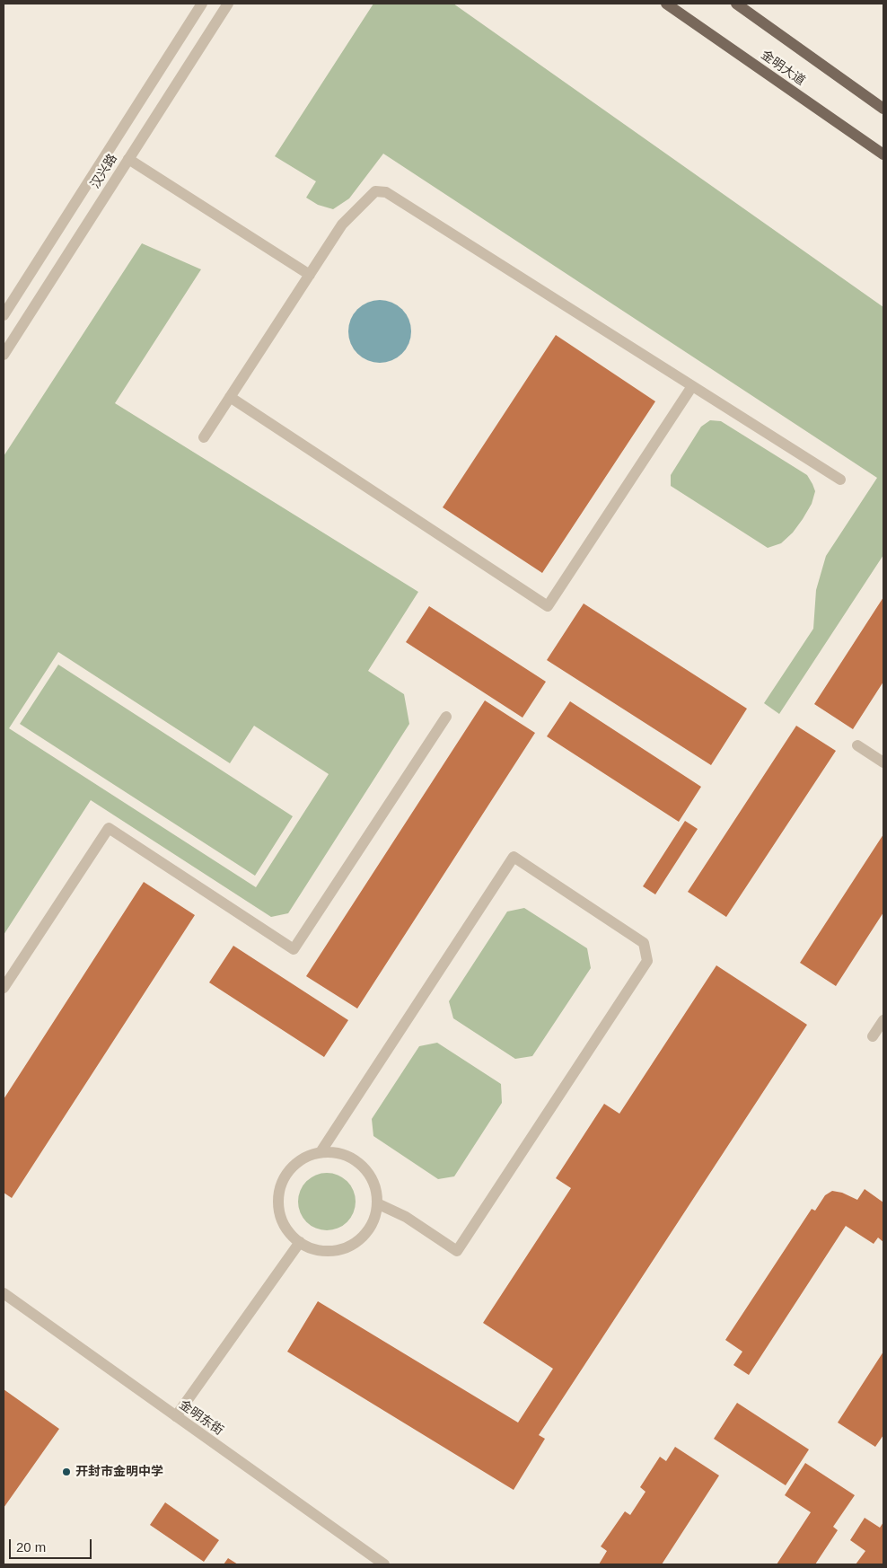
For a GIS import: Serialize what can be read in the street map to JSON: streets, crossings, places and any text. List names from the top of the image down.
{
  "streets": {
    "main road": ["金明大道"],
    "street": ["汉兴路", "金明东街"]
  },
  "places": ["开封市金明中学"],
  "scale_bar": "20 m"
}
